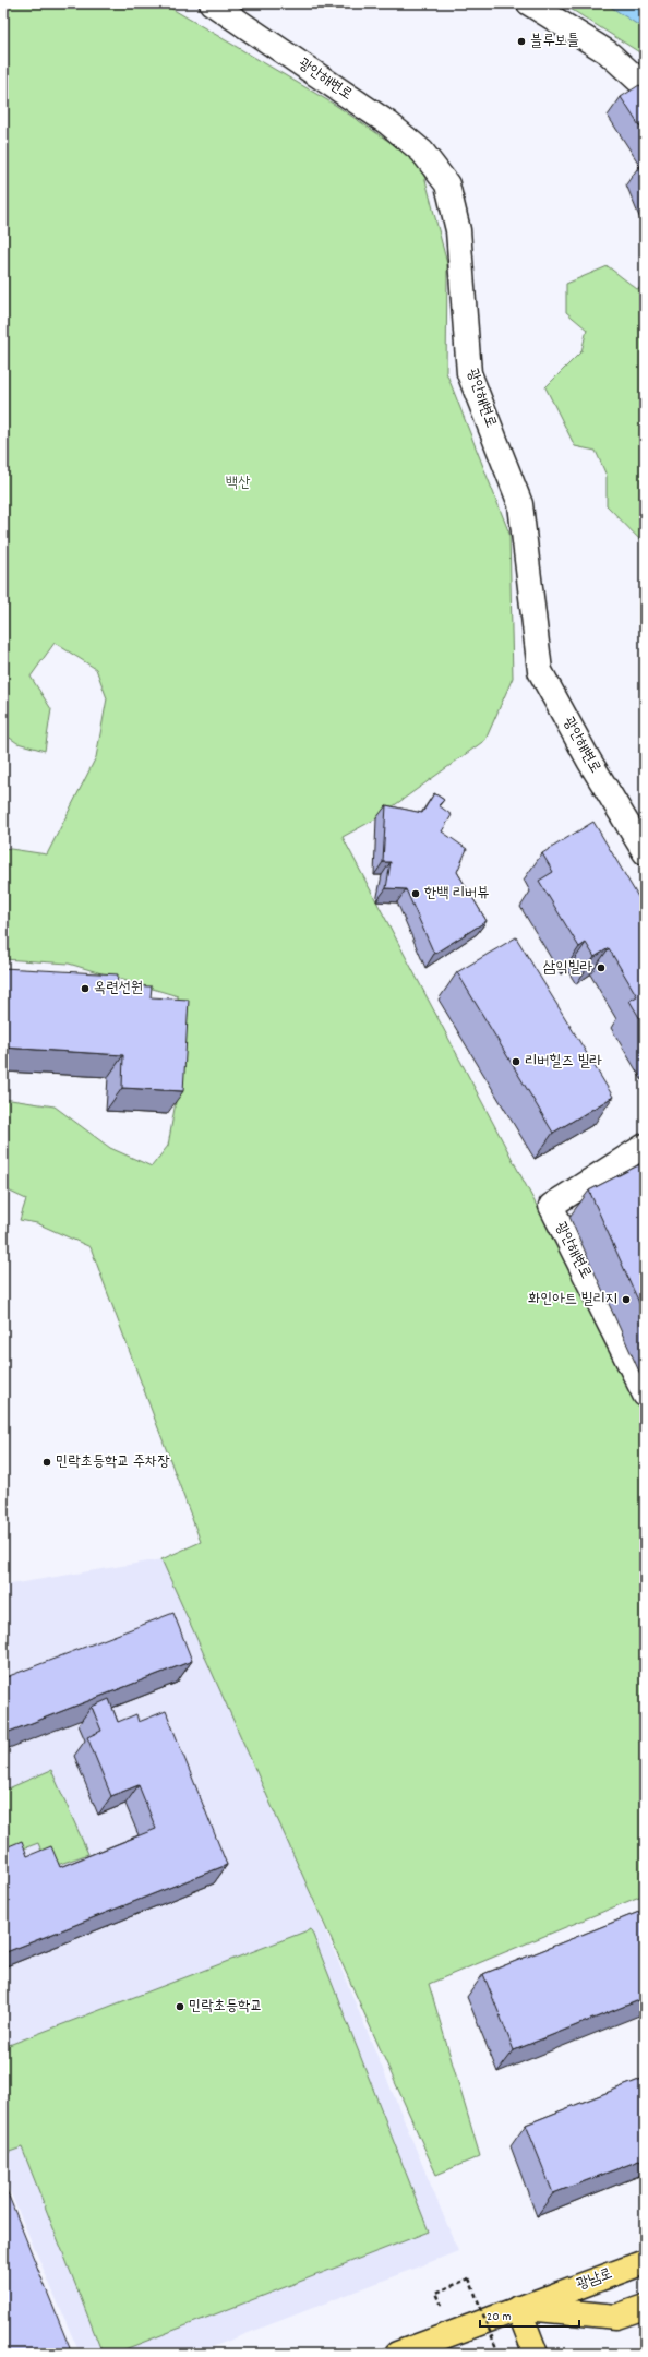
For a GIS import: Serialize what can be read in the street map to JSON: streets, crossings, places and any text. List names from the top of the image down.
{
  "streets": {
    "main road": ["광남로"],
    "street": ["광안해변로"]
  },
  "parks": ["백산"],
  "places": [
    "블루보틀",
    "한백 리버뷰",
    "삼익빌라",
    "옥련선원",
    "리버힐즈 빌라",
    "화인아트 빌리지",
    "민락초등학교 주차장",
    "민락초등학교"
  ],
  "scale_bar": "20 m"
}
